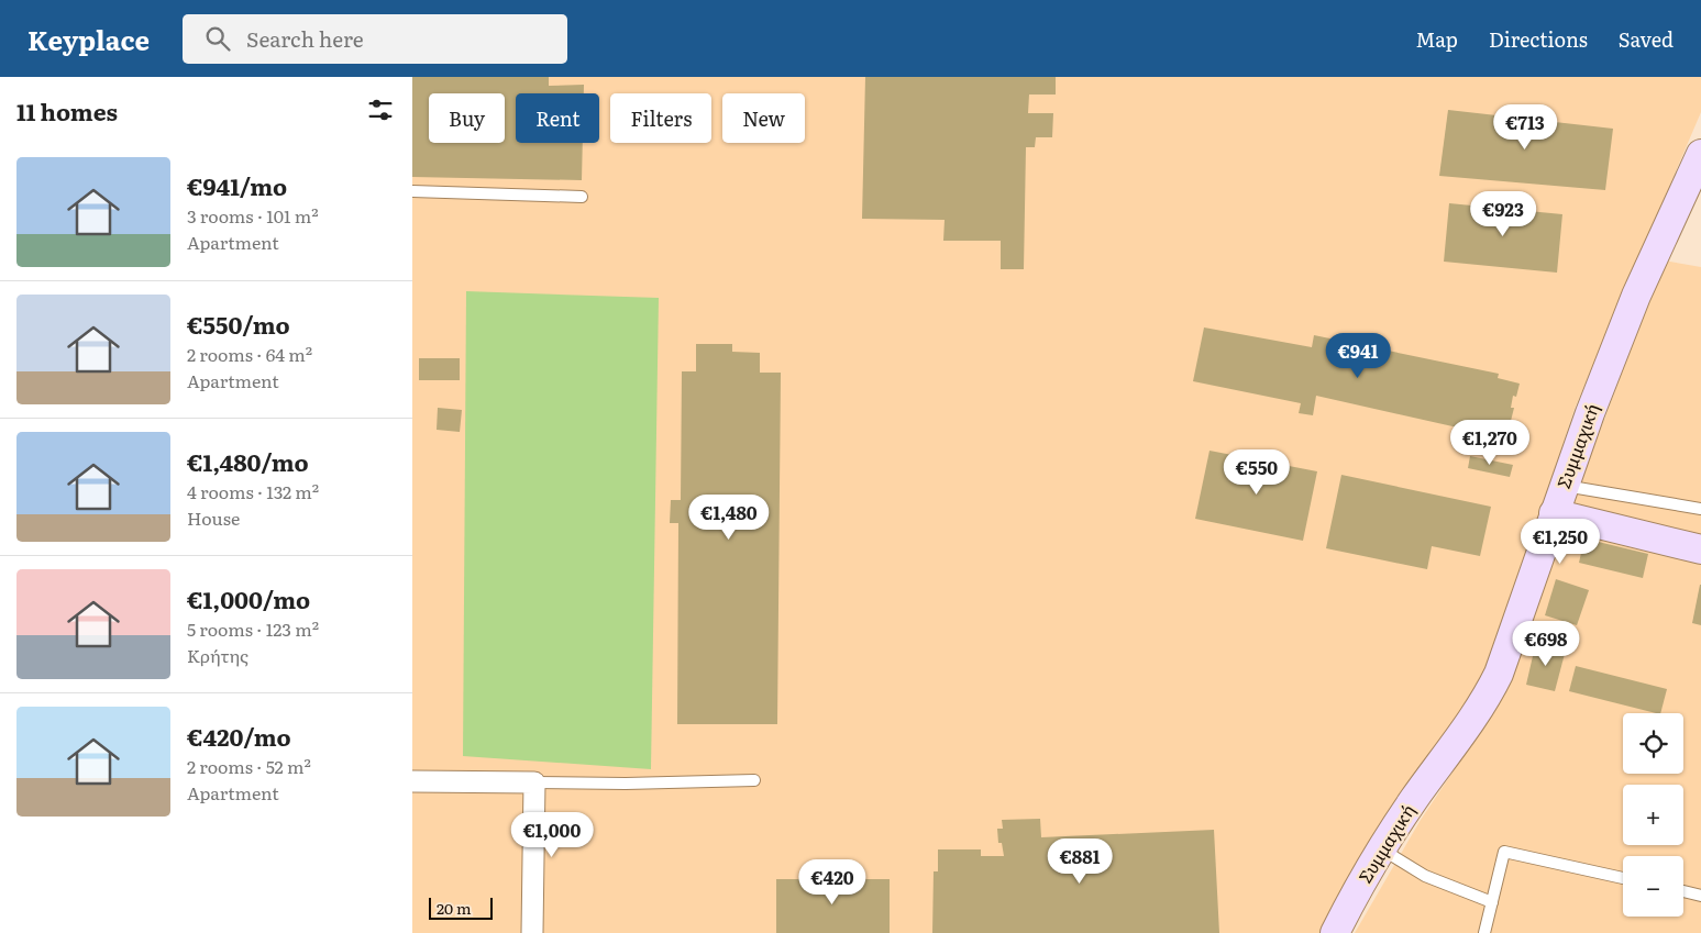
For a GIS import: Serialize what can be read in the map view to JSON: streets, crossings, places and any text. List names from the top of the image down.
{
  "streets": {
    "street": ["Συμμαχική"]
  },
  "scale_bar": "20 m",
  "page": {
    "header": "Keyplace",
    "search": "Search here",
    "nav": ["Map", "Directions", "Saved"],
    "heading": "11 homes",
    "chip": [
      "Buy",
      "Rent",
      "Filters",
      "New"
    ],
    "price": [
      "€713",
      "€923",
      "€941",
      "€1,270",
      "€550",
      "€1,480",
      "€1,250",
      "€698",
      "€1,000",
      "€881",
      "€420"
    ],
    "list": [
      {
        "name": "€941/mo",
        "note": "3 rooms · 101 m² · Apartment"
      },
      {
        "name": "€550/mo",
        "note": "2 rooms · 64 m² · Apartment"
      },
      {
        "name": "€1,480/mo",
        "note": "4 rooms · 132 m² · House"
      },
      {
        "name": "€1,000/mo",
        "note": "5 rooms · 123 m² · Κρήτης"
      },
      {
        "name": "€420/mo",
        "note": "2 rooms · 52 m² · Apartment"
      }
    ],
    "map_buttons": ["+", "−"],
    "scale": "20 m"
  }
}
